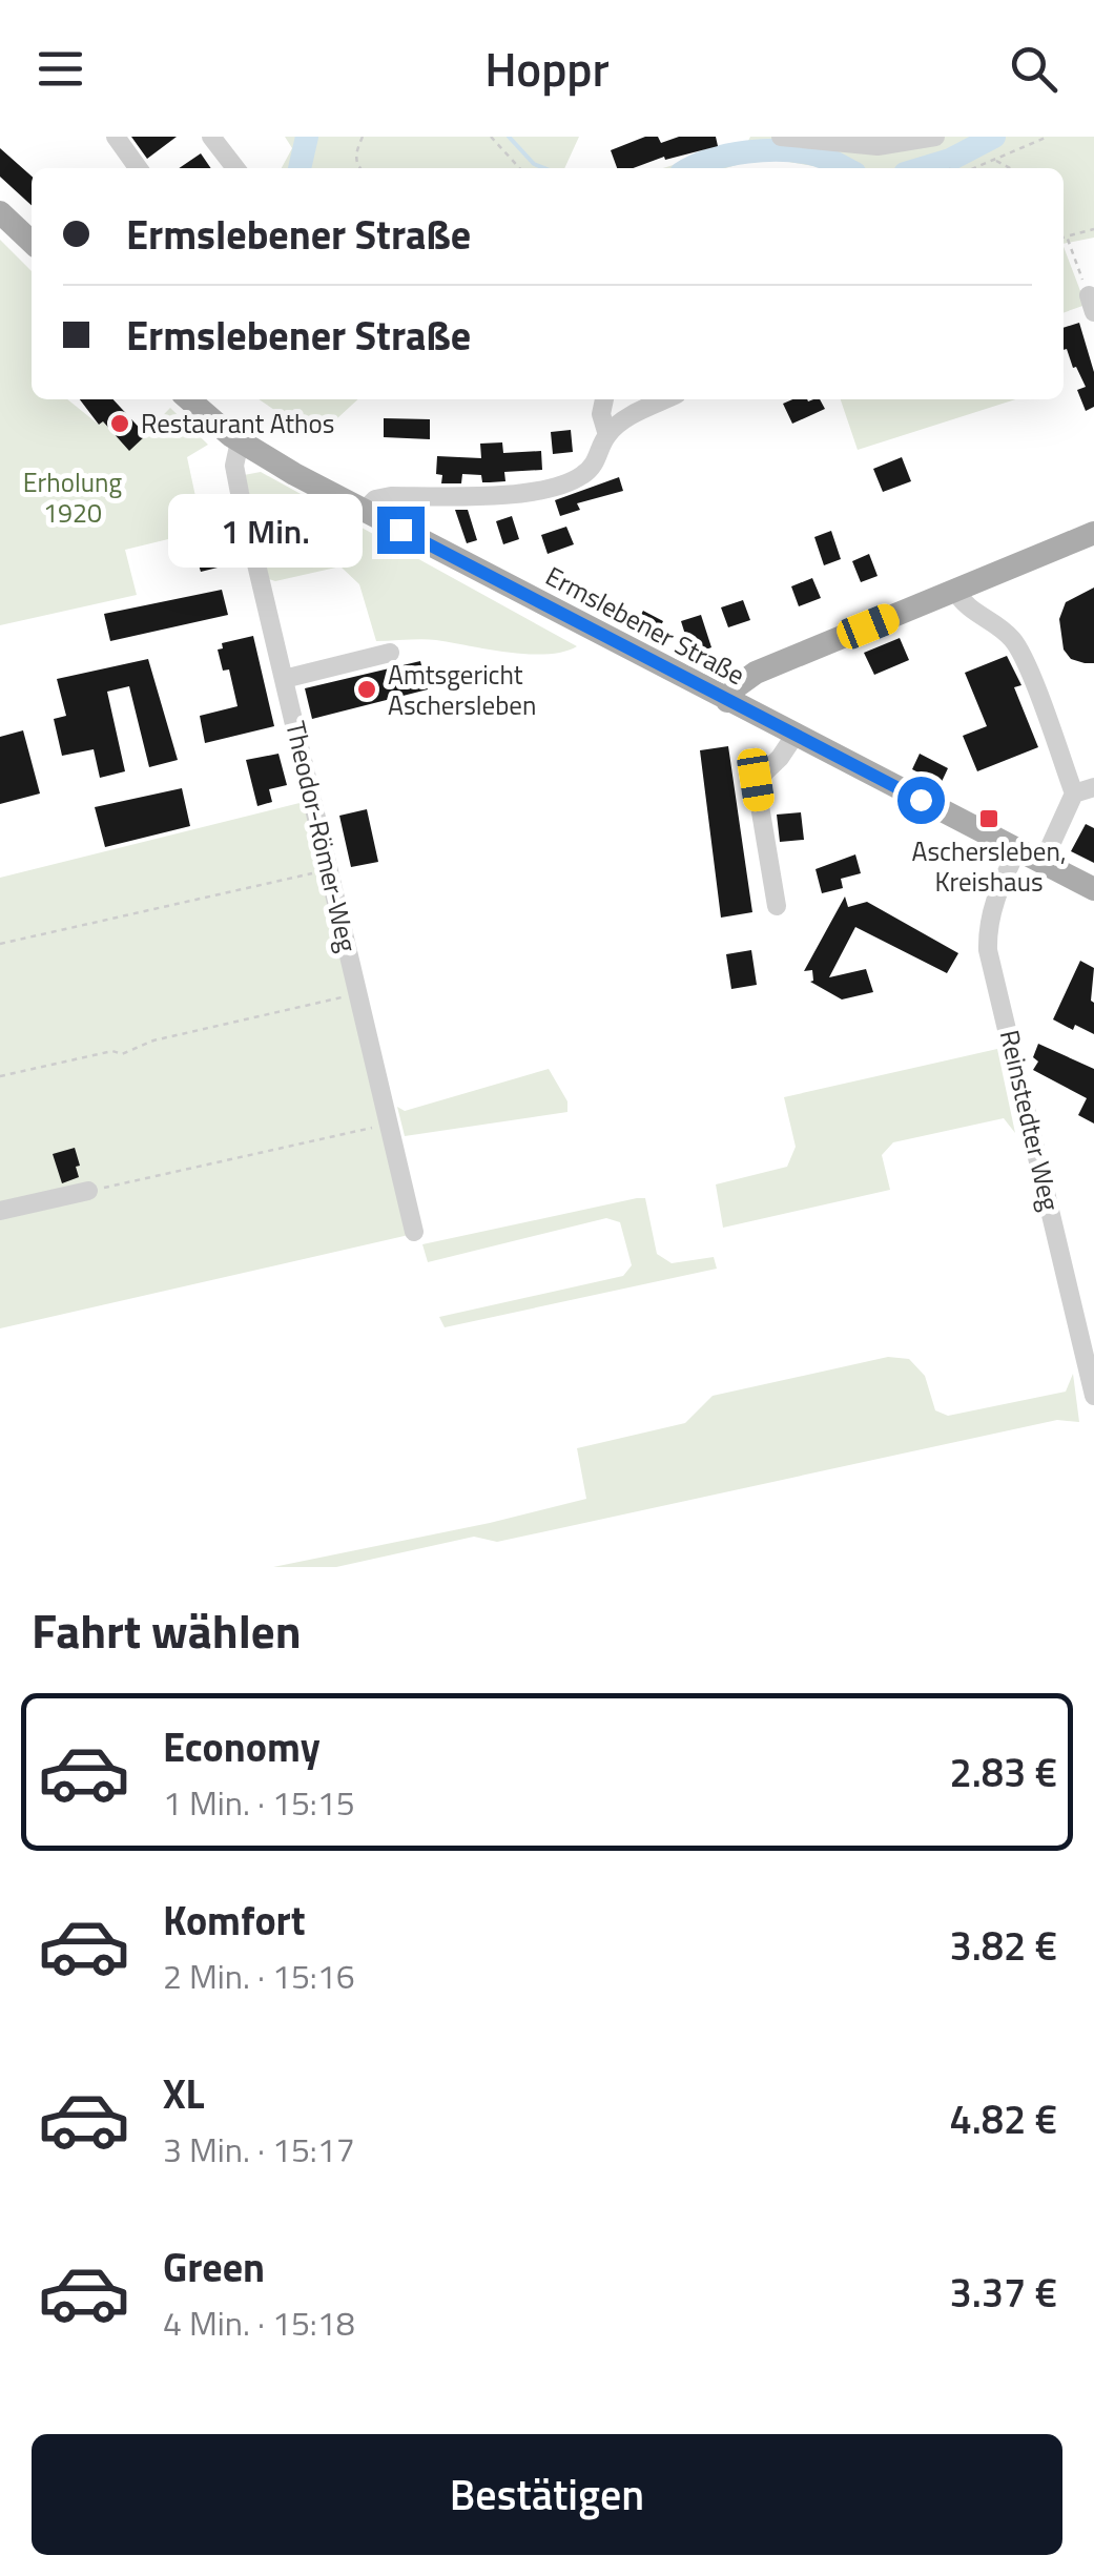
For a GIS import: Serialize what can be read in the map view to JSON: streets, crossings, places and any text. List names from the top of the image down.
{
  "streets": {
    "main road": ["Ermslebener Straße"],
    "street": ["Theodor-Römer-Weg", "Reinstedter Weg"]
  },
  "crossings": [
    ["Ermslebener Straße", "Theodor-Römer-Weg"],
    ["Ermslebener Straße", "Reinstedter Weg"]
  ],
  "parks": ["Erholung 1920"],
  "places": {
    "other": ["Restaurant Athos", "Amtsgericht Aschersleben"],
    "transit": ["Aschersleben, Kreishaus"]
  },
  "page": {
    "header": "Hoppr",
    "banner": ["Ermslebener Straße", "Ermslebener Straße"],
    "bubble": "1 Min.",
    "heading": "Fahrt wählen",
    "list": [
      {
        "name": "Economy",
        "note": "1 Min. · 15:15",
        "value": "2.83 €"
      },
      {
        "name": "Komfort",
        "note": "2 Min. · 15:16",
        "value": "3.82 €"
      },
      {
        "name": "XL",
        "note": "3 Min. · 15:17",
        "value": "4.82 €"
      },
      {
        "name": "Green",
        "note": "4 Min. · 15:18",
        "value": "3.37 €"
      }
    ],
    "buttons": "Bestätigen"
  }
}
